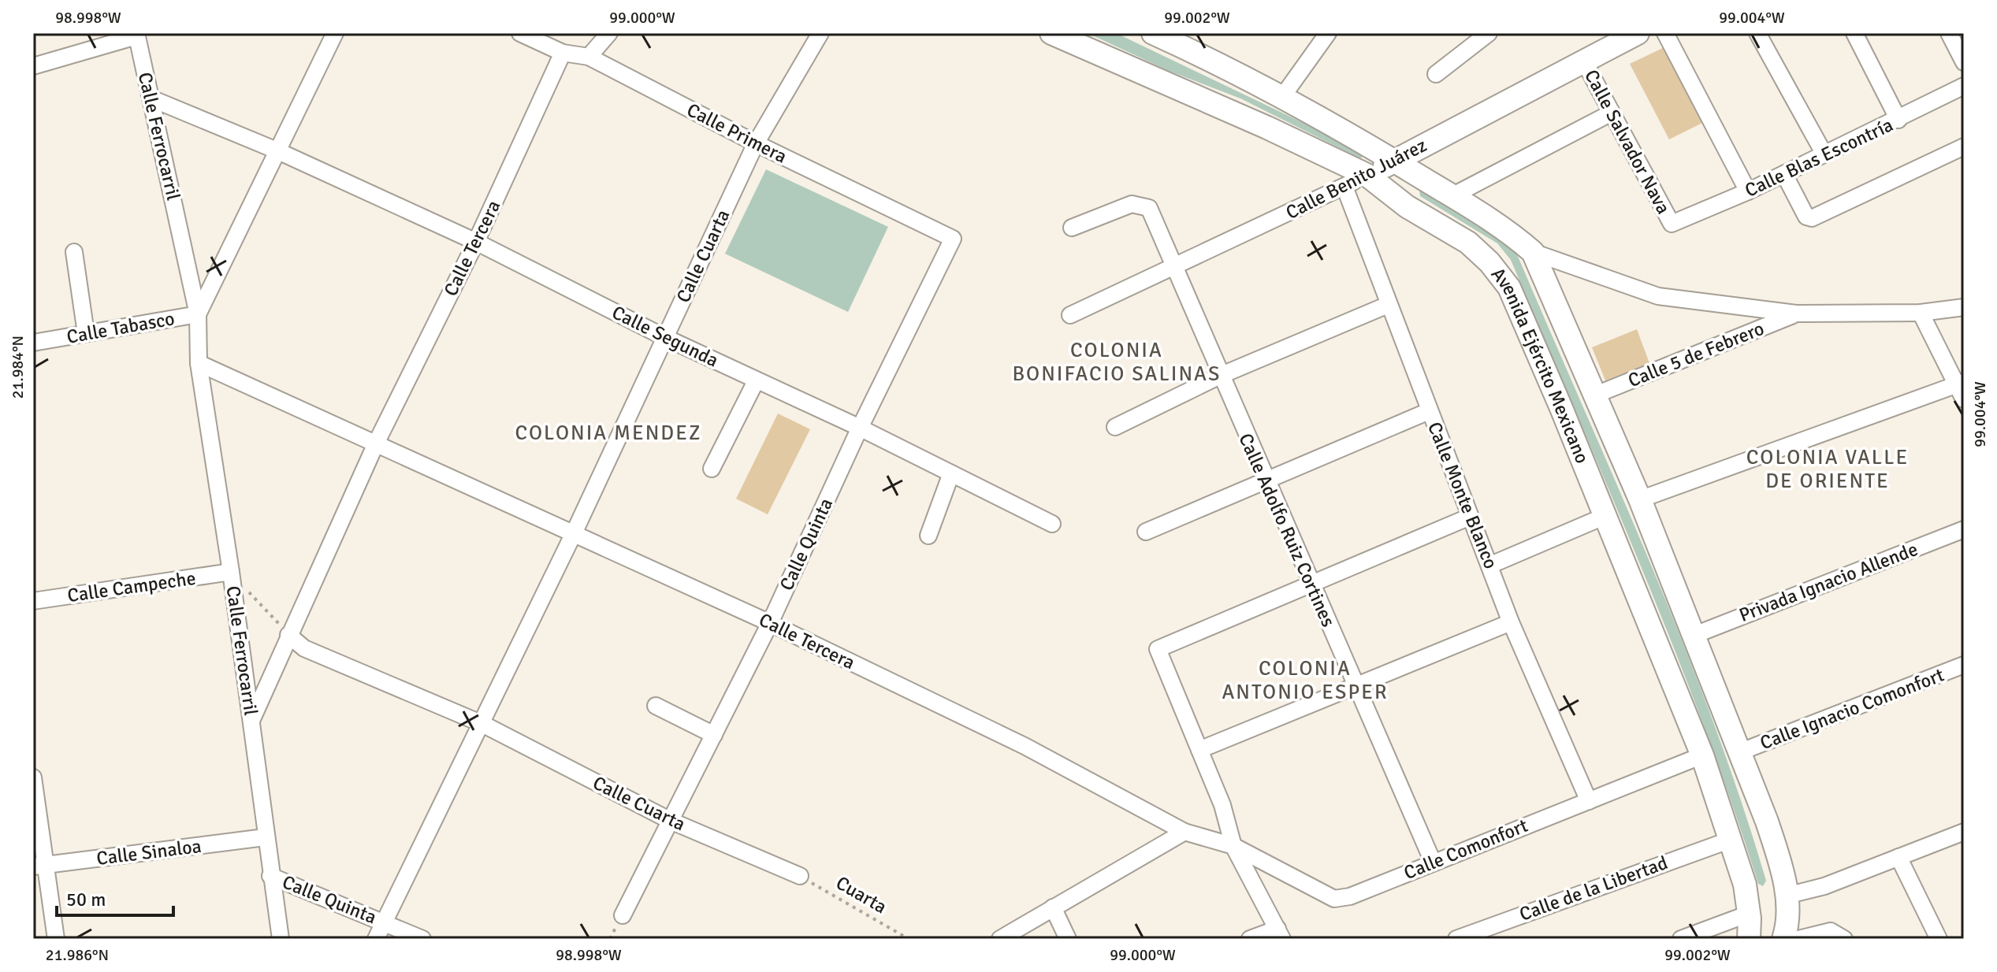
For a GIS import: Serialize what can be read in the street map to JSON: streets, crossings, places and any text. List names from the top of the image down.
{
  "streets": {
    "main road": ["Calle Benito Juárez", "Avenida Ejército Mexicano"],
    "street": [
      "Calle Primera",
      "Calle Ferrocarril",
      "Calle Salvador Nava",
      "Calle Blas Escontría",
      "Calle Tercera",
      "Calle Cuarta",
      "Calle Tabasco",
      "Calle Segunda",
      "Calle 5 de Febrero",
      "Calle Monte Blanco",
      "Calle Adolfo Ruiz Cortines",
      "Calle Quinta",
      "Privada Ignacio Allende",
      "Calle Campeche",
      "Calle Ignacio Comonfort",
      "Calle Comonfort",
      "Calle Sinaloa",
      "Calle de la Libertad"
    ],
    "path": ["Cuarta"]
  },
  "crossings": [
    ["Calle Primera", "Calle Tercera"],
    ["Calle Primera", "Calle Cuarta"],
    ["Calle Primera", "Calle Quinta"],
    ["Calle Ferrocarril", "Calle Tercera"],
    ["Calle Ferrocarril", "Calle Tabasco"],
    ["Calle Ferrocarril", "Calle Segunda"],
    ["Calle Ferrocarril", "Calle Quinta"],
    ["Calle Ferrocarril", "Calle Campeche"],
    ["Calle Ferrocarril", "Calle Sinaloa"],
    ["Calle Salvador Nava", "Calle Blas Escontría"],
    ["Calle Salvador Nava", "Calle Benito Juárez"],
    ["Calle Benito Juárez", "Avenida Ejército Mexicano"],
    ["Calle Benito Juárez", "Calle Monte Blanco"],
    ["Calle Benito Juárez", "Calle Adolfo Ruiz Cortines"],
    ["Calle Tercera", "Calle Cuarta"],
    ["Calle Tercera", "Calle Tabasco"],
    ["Calle Tercera", "Calle Segunda"],
    ["Calle Tercera", "Calle Quinta"],
    ["Calle Tercera", "Calle Comonfort"],
    ["Calle Cuarta", "Calle Segunda"],
    ["Calle Cuarta", "Calle Quinta"],
    ["Calle Cuarta", "Cuarta"],
    ["Calle Segunda", "Calle Quinta"],
    ["Calle 5 de Febrero", "Avenida Ejército Mexicano"],
    ["Avenida Ejército Mexicano", "Privada Ignacio Allende"],
    ["Avenida Ejército Mexicano", "Calle Ignacio Comonfort"],
    ["Avenida Ejército Mexicano", "Calle Comonfort"],
    ["Avenida Ejército Mexicano", "Calle de la Libertad"],
    ["Calle Monte Blanco", "Calle Comonfort"],
    ["Calle Adolfo Ruiz Cortines", "Calle Comonfort"]
  ],
  "districts": [
    "COLONIA BONIFACIO SALINAS",
    "COLONIA MENDEZ",
    "COLONIA VALLE DE ORIENTE",
    "COLONIA ANTONIO ESPER"
  ],
  "scale_bar": "50 m",
  "coordinates": [
    "98.998°W",
    "99.000°W",
    "99.002°W",
    "99.004°W",
    "21.984°N",
    "21.986°N"
  ]
}
